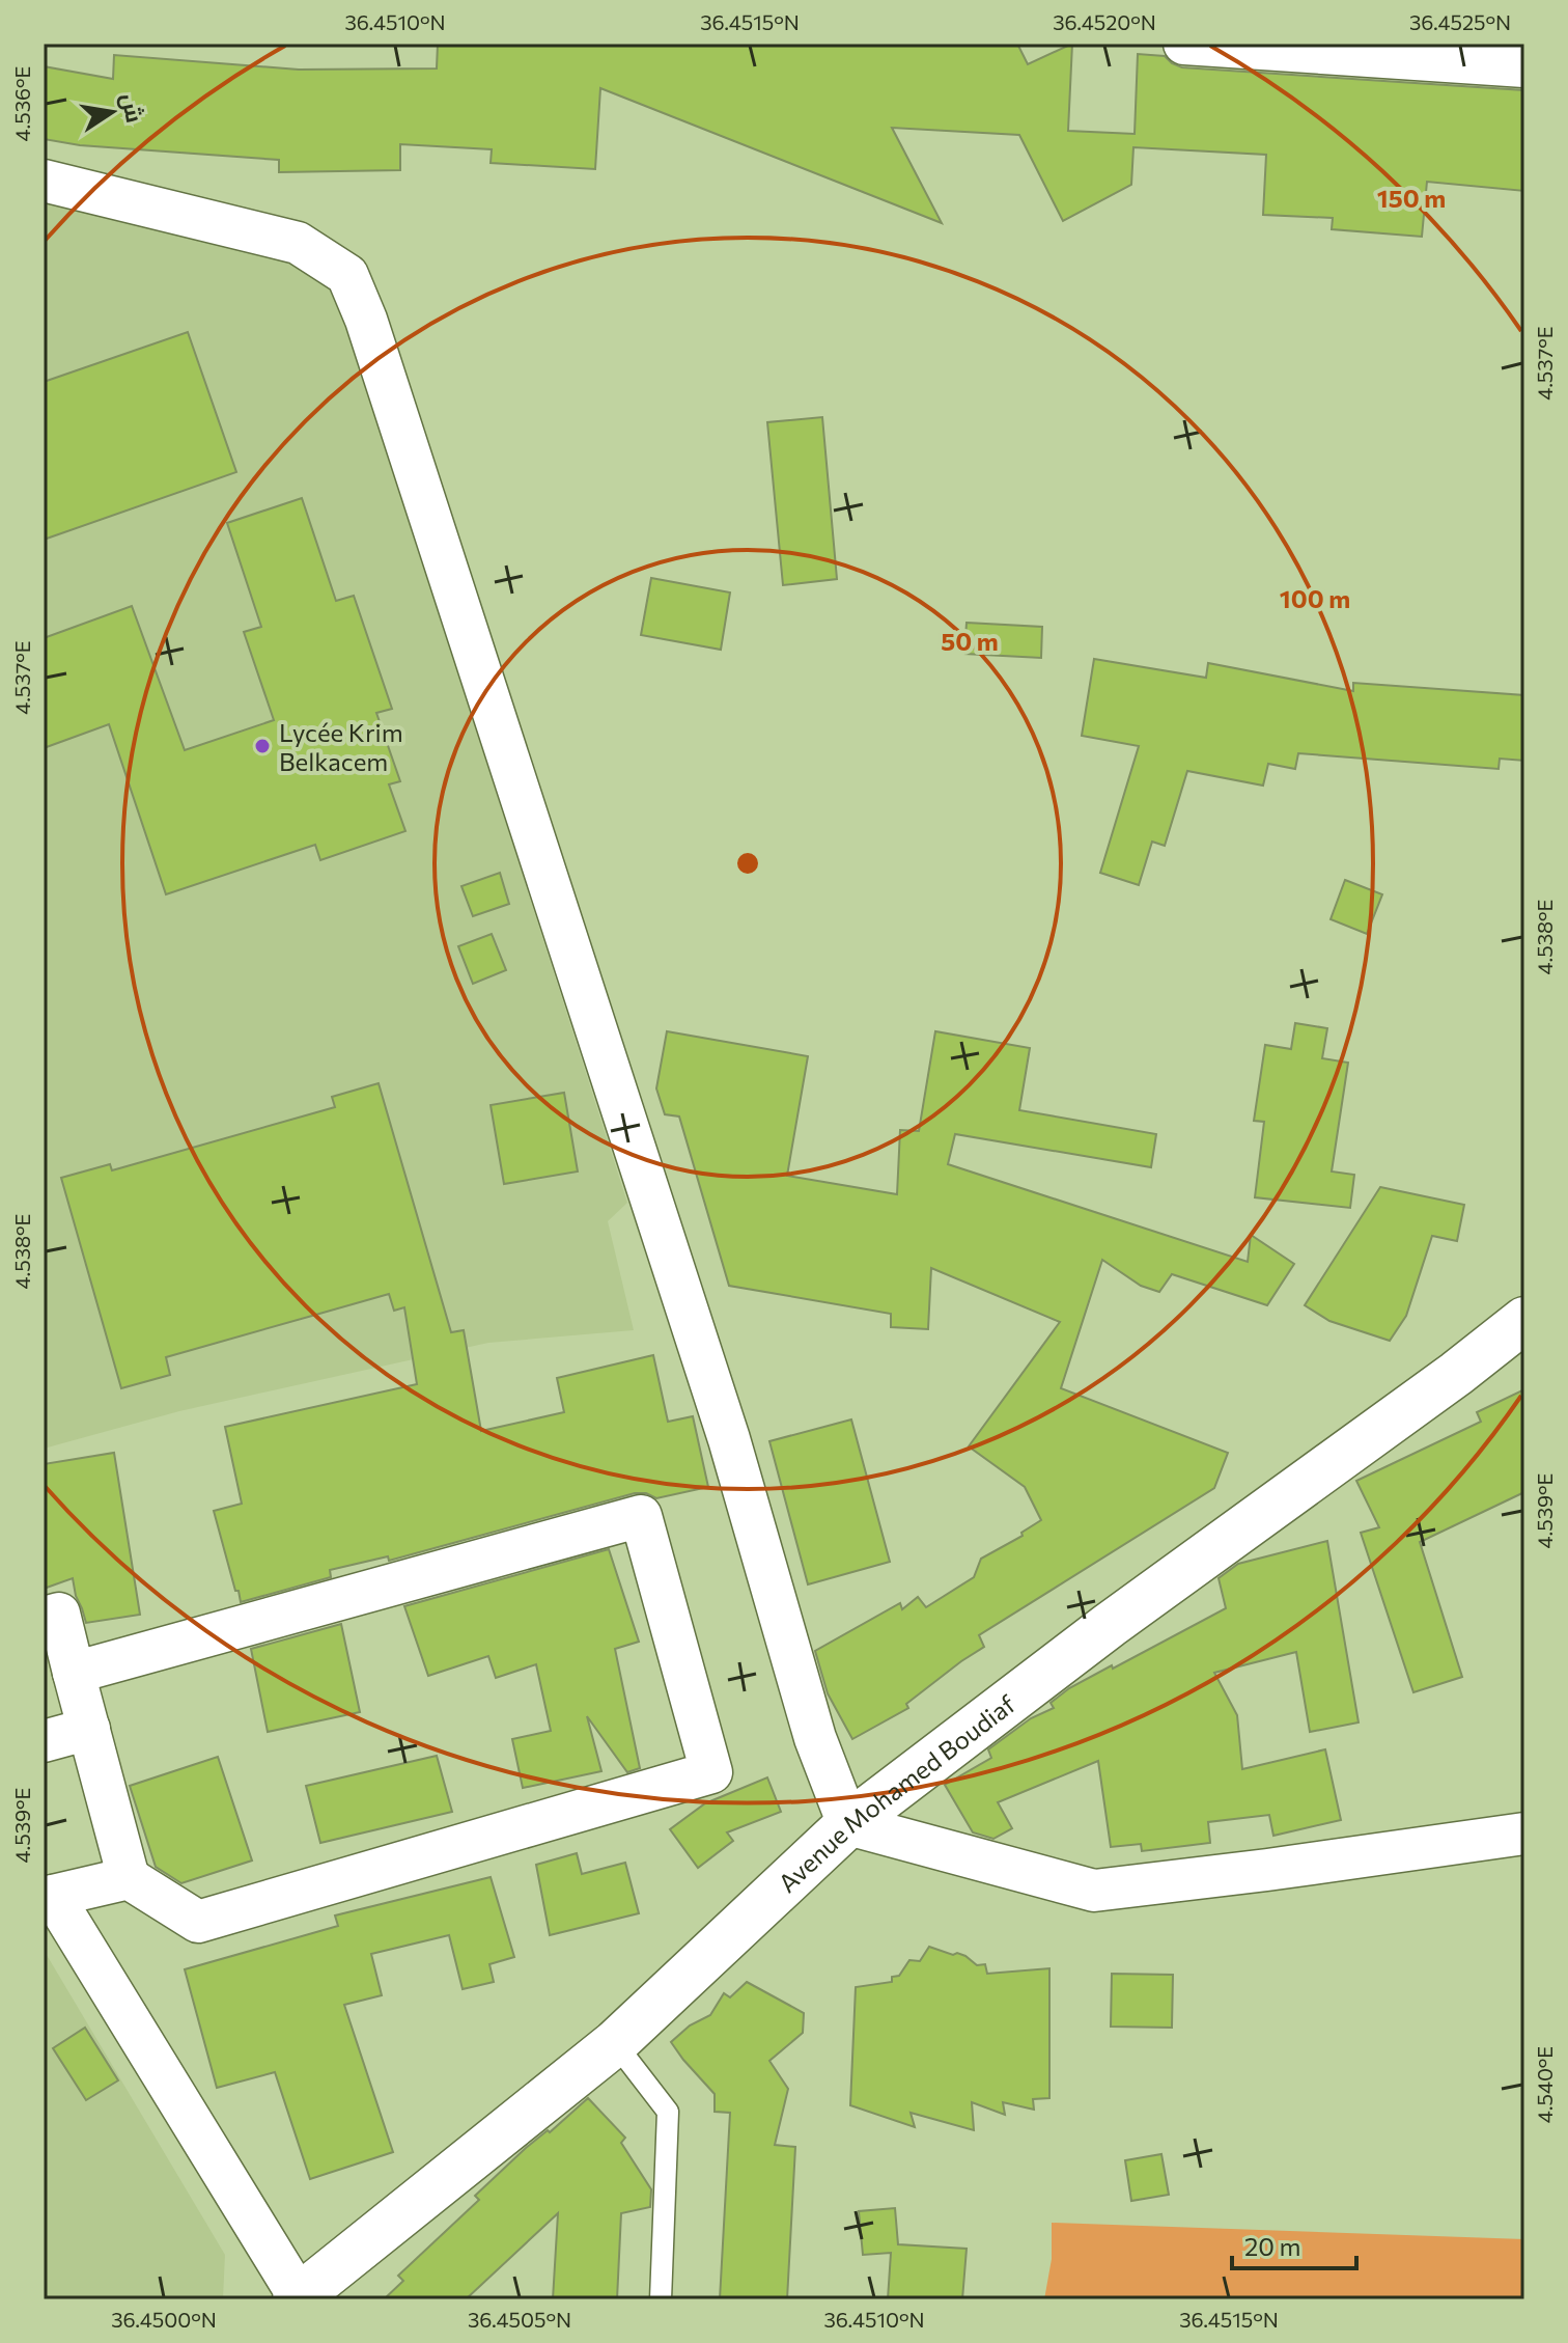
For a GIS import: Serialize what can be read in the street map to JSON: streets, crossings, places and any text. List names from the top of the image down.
{
  "streets": {
    "street": ["Avenue Mohamed Boudiaf"]
  },
  "places": ["Lycée Krim Belkacem"],
  "scale_bar": "20 m",
  "north": "right",
  "coordinates": [
    "36.4510°N",
    "36.4515°N",
    "36.4520°N",
    "36.4525°N",
    "4.536°E",
    "4.537°E",
    "4.538°E",
    "4.539°E",
    "4.540°E",
    "36.4500°N",
    "36.4505°N"
  ],
  "rings": ["150 m", "100 m", "50 m"]
}
